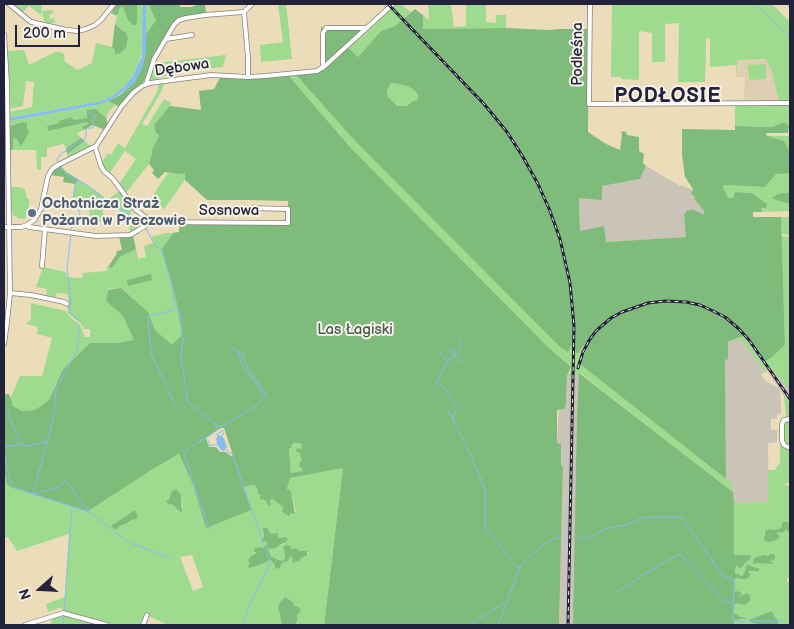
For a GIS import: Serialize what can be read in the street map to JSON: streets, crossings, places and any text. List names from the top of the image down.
{
  "streets": {
    "street": ["Podleśna", "Dębowa", "Sosnowa"]
  },
  "districts": ["PODŁOSIE"],
  "parks": ["Las Łagiski"],
  "places": ["Ochotnicza Straż Pożarna w Preczowie"],
  "scale_bar": "200 m",
  "north": "left"
}
